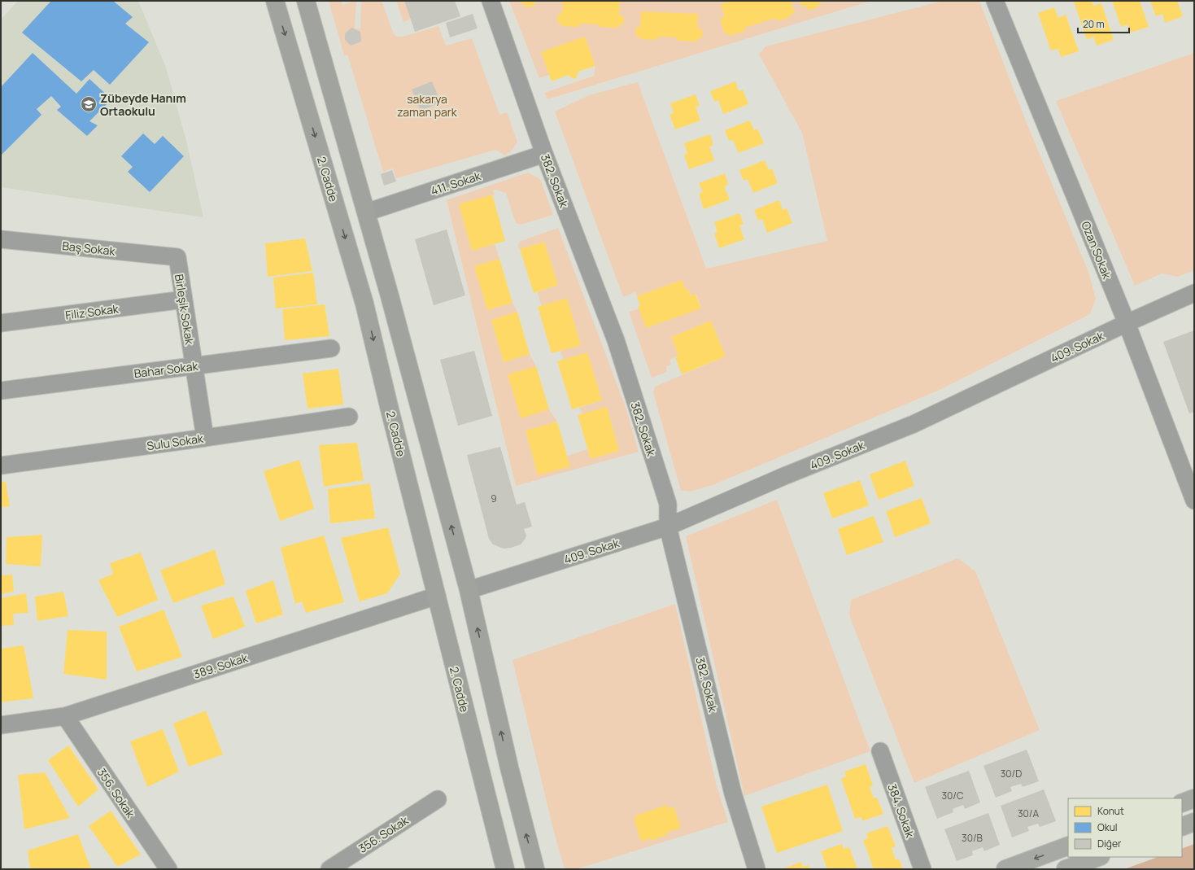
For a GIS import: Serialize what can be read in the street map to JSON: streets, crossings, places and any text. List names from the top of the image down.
{
  "streets": {
    "main road": ["2. Cadde"],
    "street": [
      "382. Sokak",
      "411. Sokak",
      "Baş Sokak",
      "Ozan Sokak",
      "Birleşik Sokak",
      "Filiz Sokak",
      "409. Sokak",
      "Bahar Sokak",
      "Sulu Sokak",
      "389. Sokak",
      "356. Sokak",
      "384. Sokak"
    ]
  },
  "crossings": [
    ["2. Cadde", "389. Sokak"],
    ["382. Sokak", "411. Sokak"],
    ["382. Sokak", "409. Sokak"],
    ["Baş Sokak", "Birleşik Sokak"],
    ["Ozan Sokak", "409. Sokak"],
    ["Birleşik Sokak", "Filiz Sokak"],
    ["Birleşik Sokak", "Bahar Sokak"],
    ["Birleşik Sokak", "Sulu Sokak"],
    ["389. Sokak", "356. Sokak"]
  ],
  "parks": ["sakarya zaman park"],
  "places": {
    "school or university": ["Zübeyde Hanım Ortaokulu"]
  },
  "house_numbers": [
    "9",
    "30/D",
    "30/C",
    "30/A",
    "30/B"
  ],
  "legend": ["Konut", "Okul", "Diğer"],
  "scale_bar": "20 m"
}
